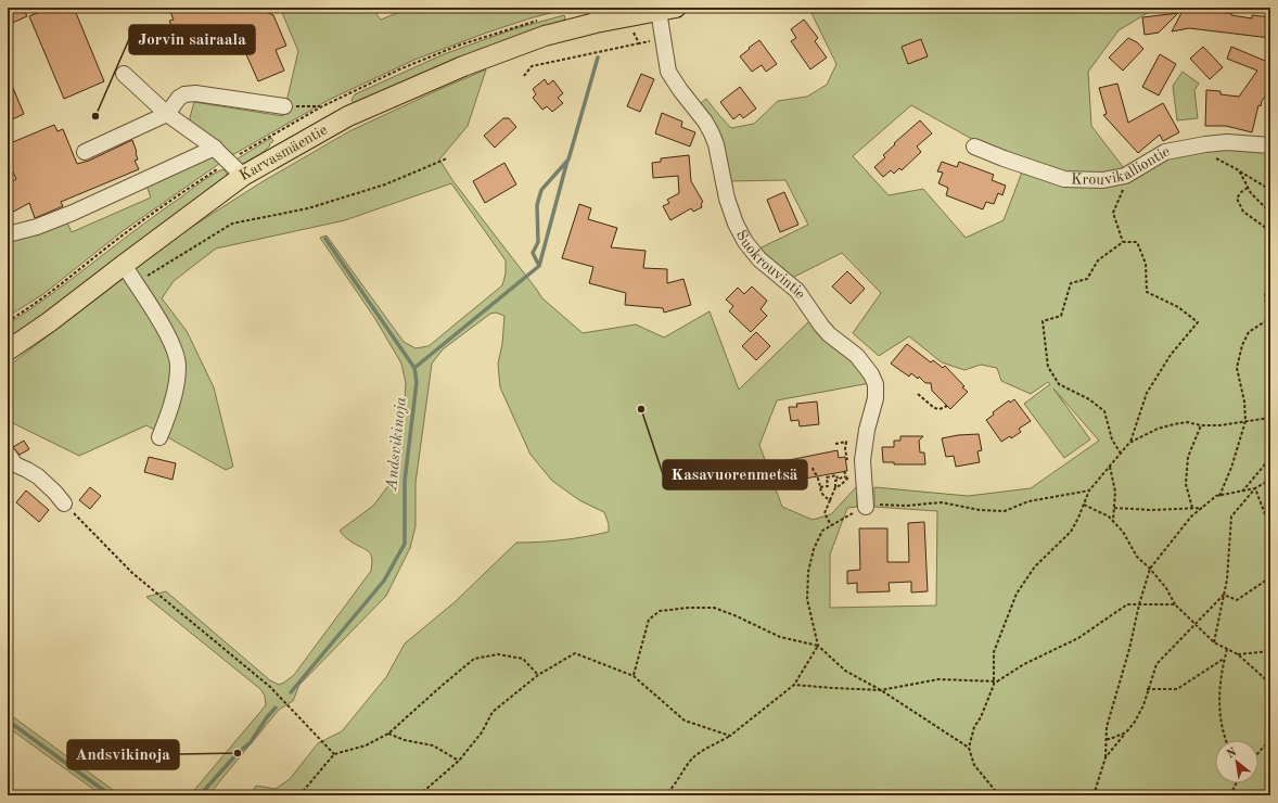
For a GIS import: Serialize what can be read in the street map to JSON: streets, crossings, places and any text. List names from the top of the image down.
{
  "streets": {
    "main road": ["Karvasmäentie"],
    "street": ["Krouvikalliontie", "Suokrouvintie"]
  },
  "crossings": [
    ["Karvasmäentie", "Suokrouvintie"]
  ],
  "water": ["Andsvikinoja"],
  "places": ["Jorvin sairaala", "Kasavuorenmetsä", "Andsvikinoja"],
  "north": "top left"
}
